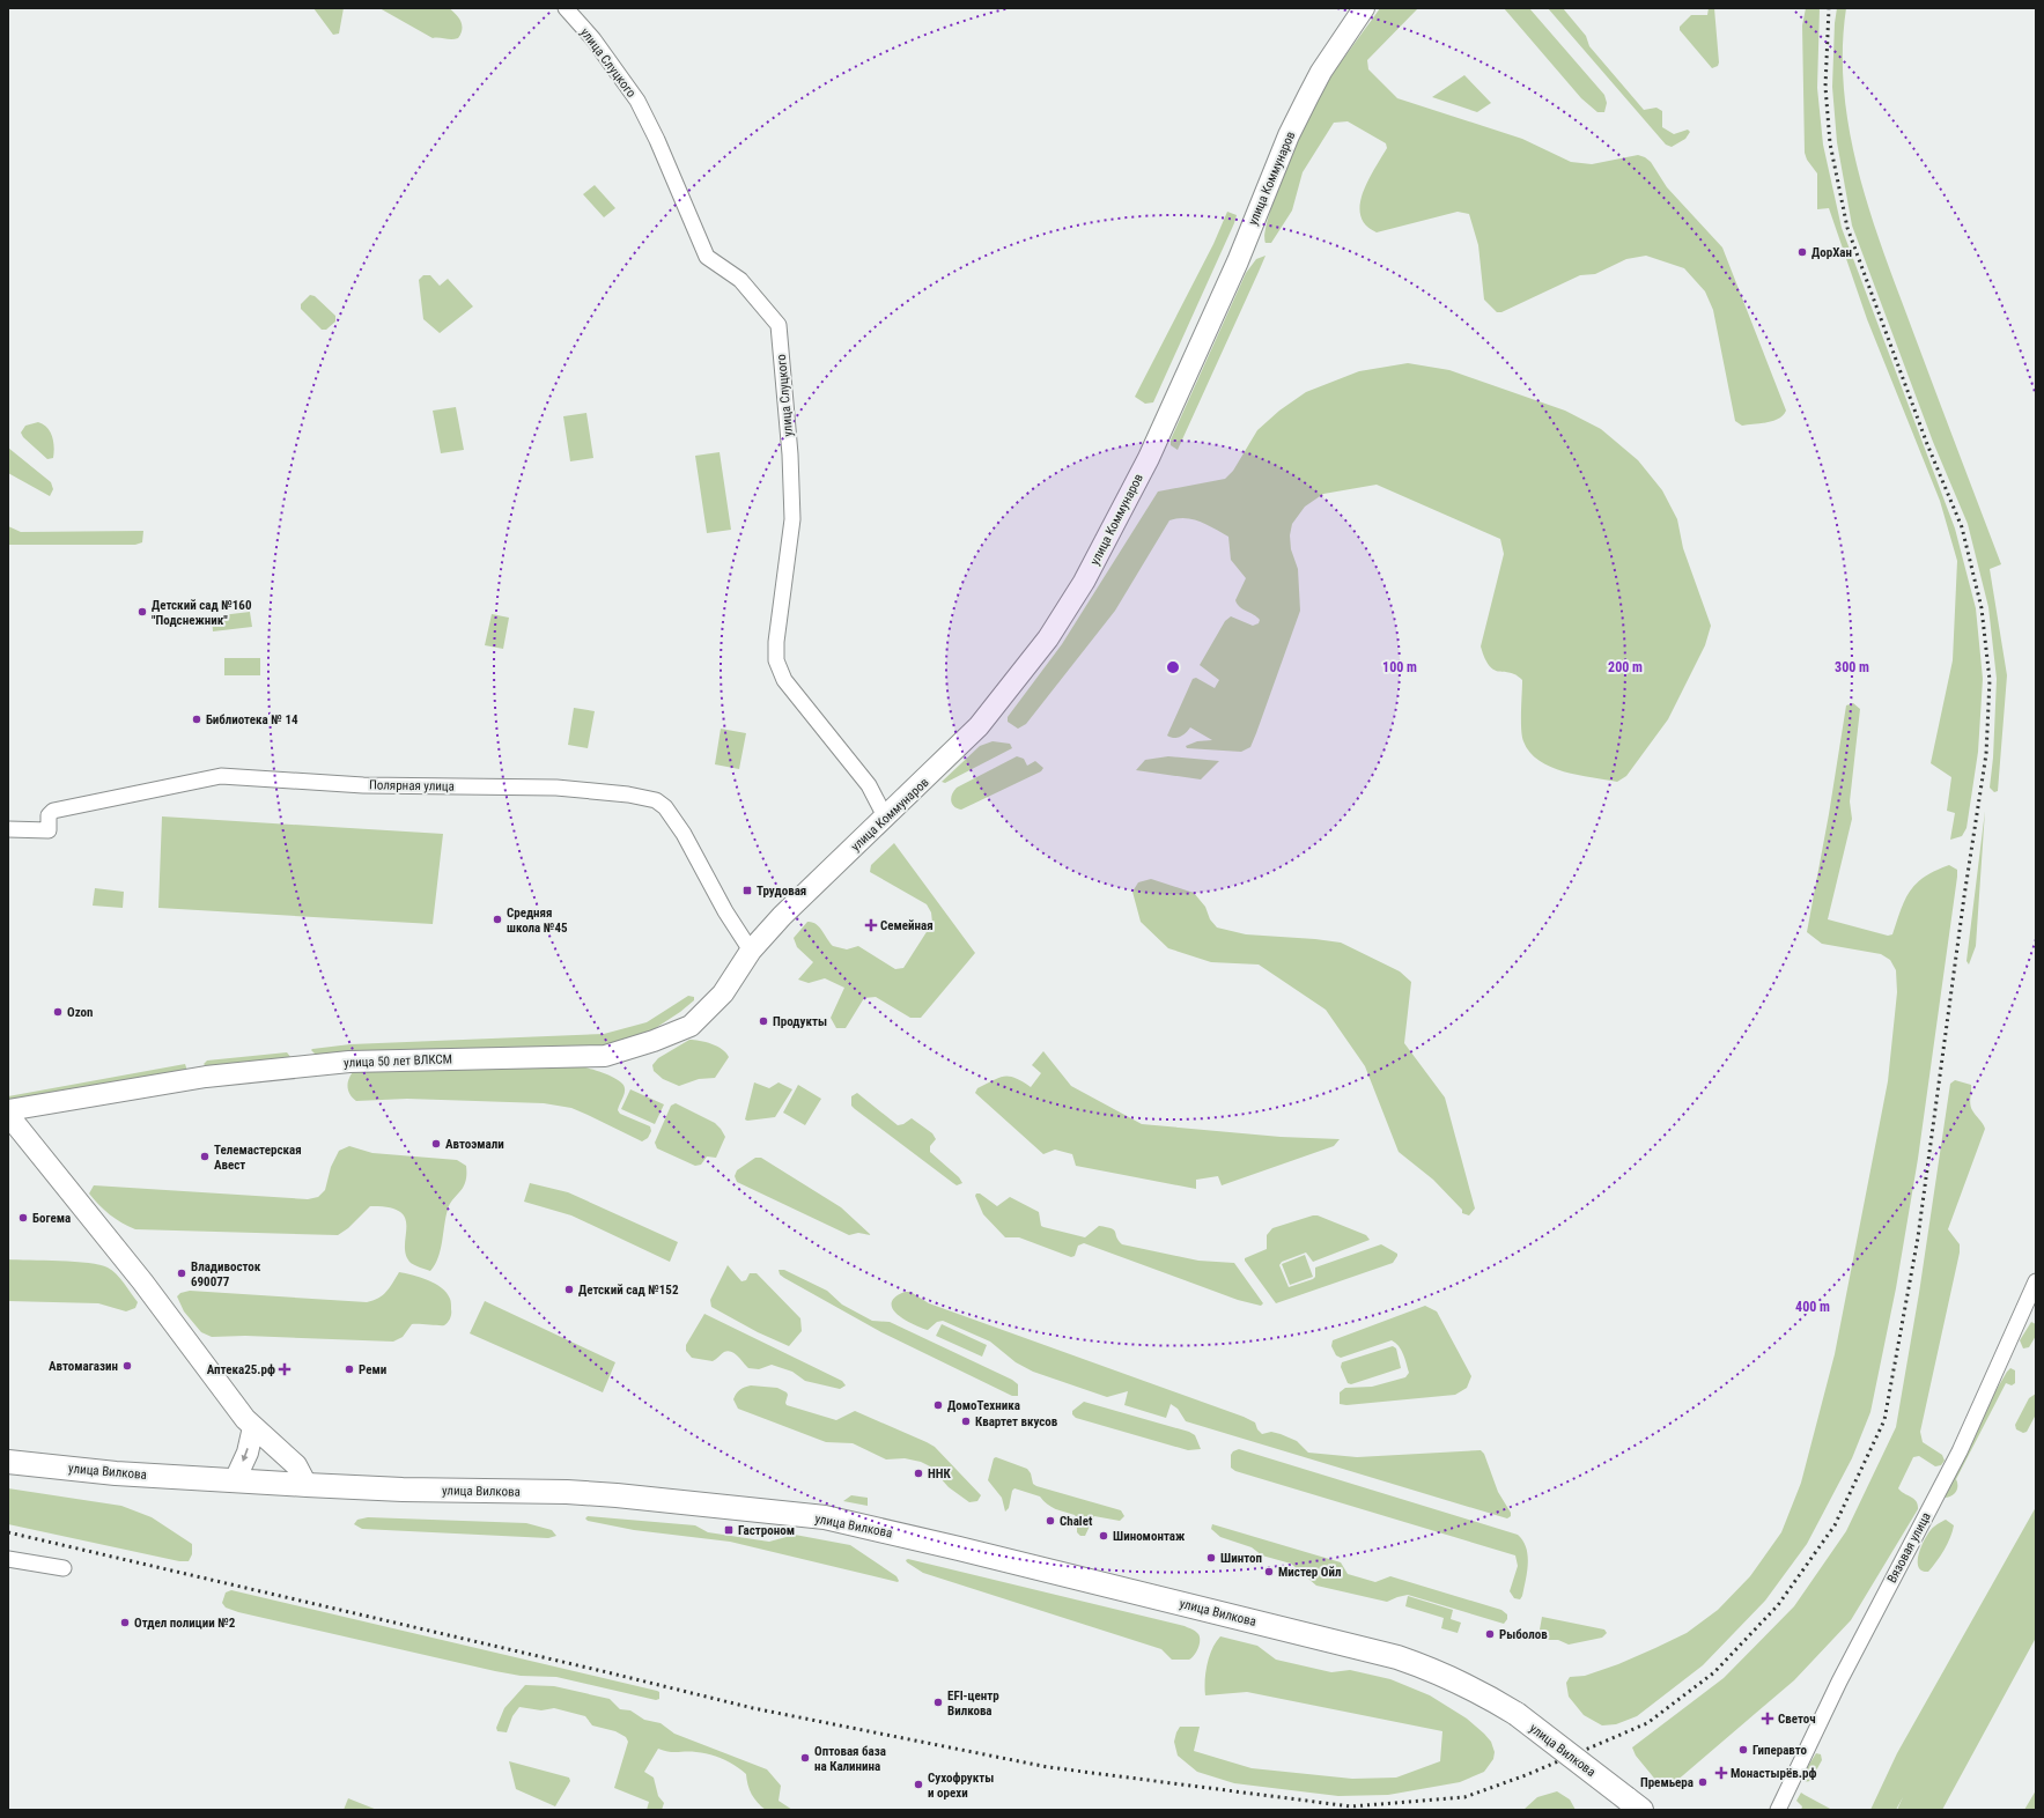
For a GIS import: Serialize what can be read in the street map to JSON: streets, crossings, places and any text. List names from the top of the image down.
{
  "streets": {
    "main road": ["улица Коммунаров", "улица 50 лет ВЛКСМ", "улица Вилкова"],
    "street": ["улица Слуцкого", "Полярная улица", "Вязовая улица"]
  },
  "crossings": [
    ["улица Слуцкого", "улица Коммунаров"],
    ["улица Коммунаров", "Полярная улица"],
    ["улица Коммунаров", "улица 50 лет ВЛКСМ"],
    ["Полярная улица", "улица 50 лет ВЛКСМ"]
  ],
  "places": {
    "other": [
      "ДорХан",
      "Детский сад №160 \"Подснежник\"",
      "Библиотека № 14",
      "Средняя школа №45",
      "Ozon",
      "Продукты",
      "Автоэмали",
      "Телемастерская Авест",
      "Богема",
      "Владивосток 690077",
      "Детский сад №152",
      "Автомагазин",
      "Реми",
      "ДомоТехника",
      "Квартет вкусов",
      "ННК",
      "Chalet",
      "Шиномонтаж",
      "Шинтоп",
      "Мистер Ойл",
      "Отдел полиции №2",
      "Рыболов",
      "EFI-центр Вилкова",
      "Гиперавто",
      "Оптовая база на Калинина",
      "Премьера",
      "Сухофрукты и орехи"
    ],
    "transit": ["Трудовая", "Гастроном"],
    "health": [
      "Семейная",
      "Аптека25.рф",
      "Светоч",
      "Монастырёв.рф"
    ]
  },
  "rings": [
    "100 m",
    "200 m",
    "300 m",
    "400 m"
  ]
}
